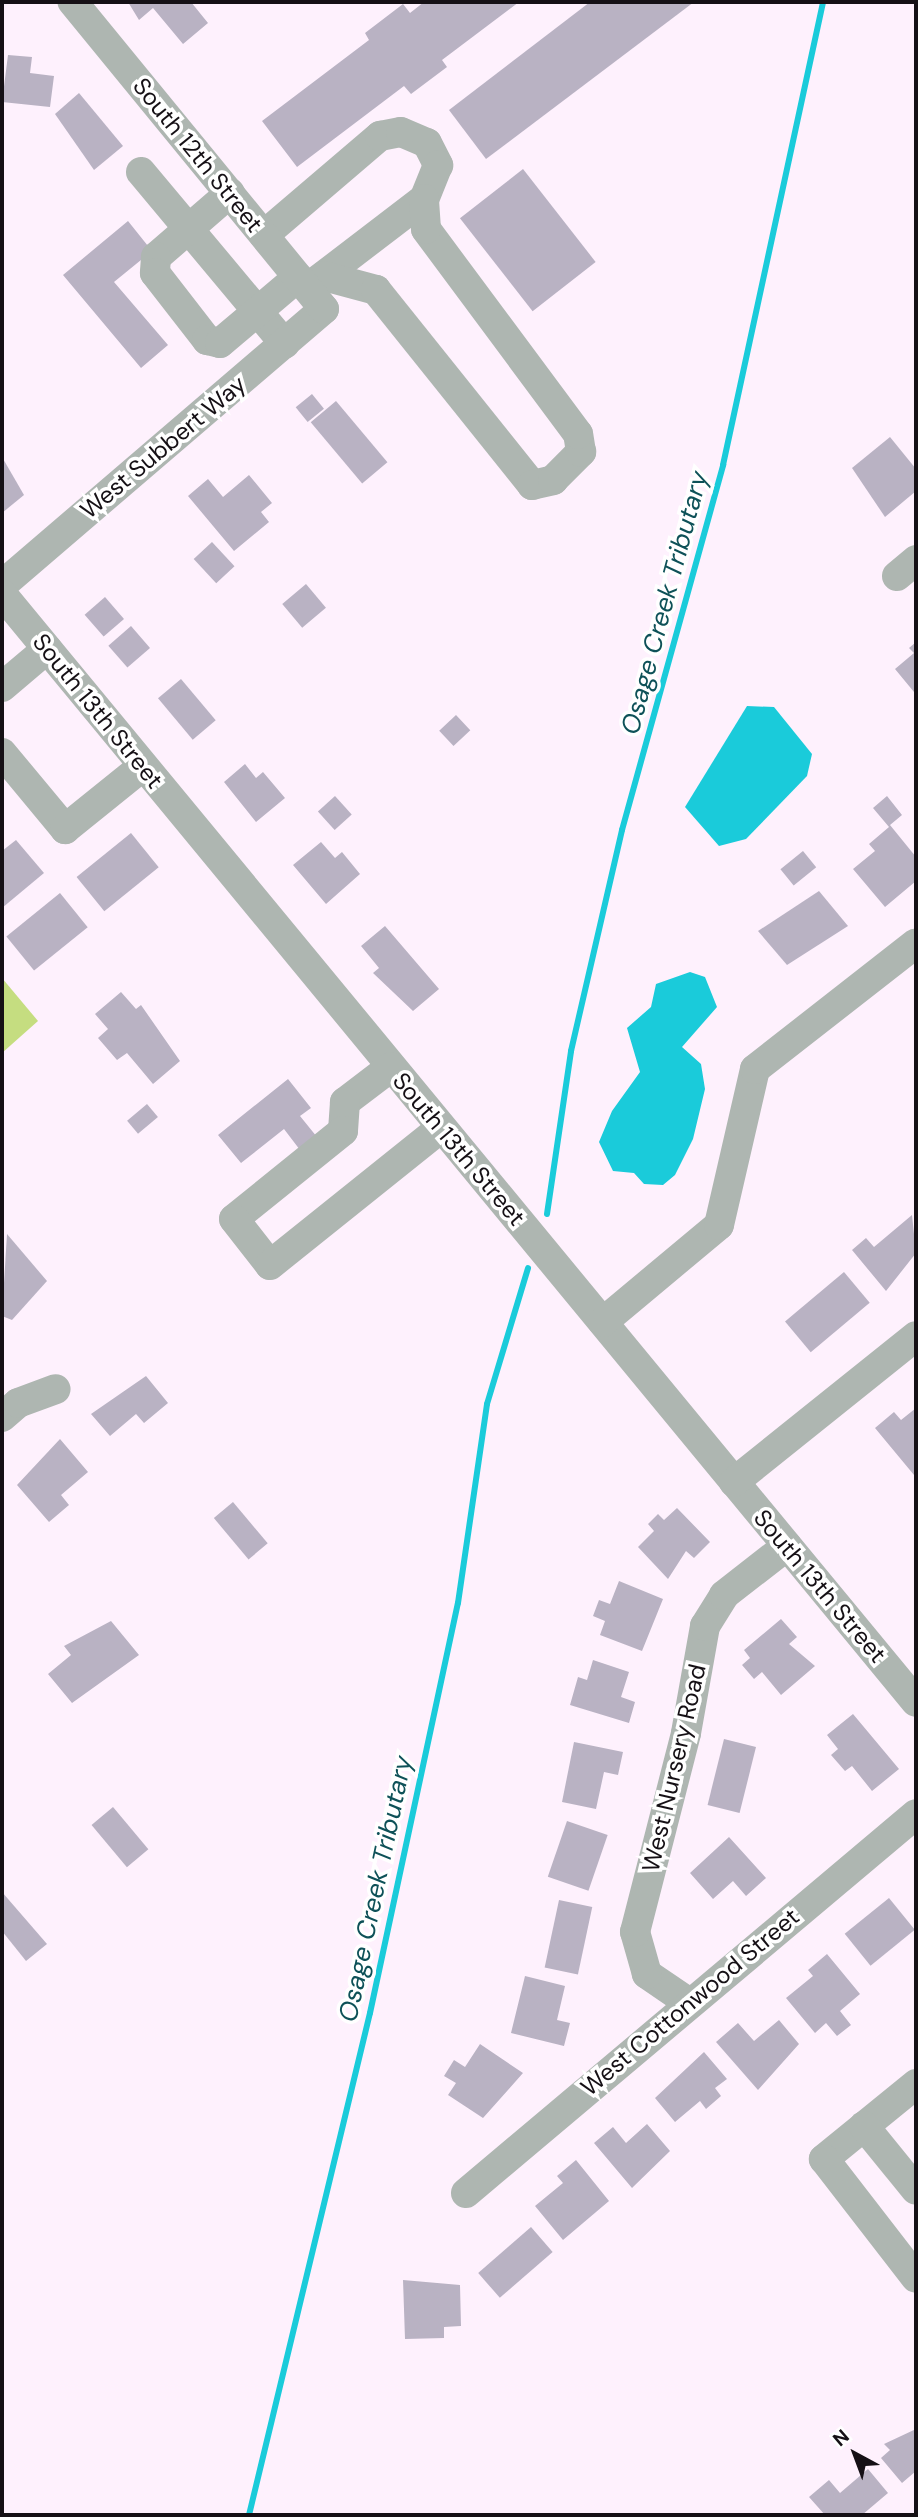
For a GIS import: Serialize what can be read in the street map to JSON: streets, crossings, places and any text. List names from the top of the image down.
{
  "streets": {
    "street": [
      "South 12th Street",
      "West Subbert Way",
      "South 13th Street",
      "West Nursery Road",
      "West Cottonwood Street"
    ]
  },
  "crossings": [
    ["South 12th Street", "West Subbert Way"],
    ["South 13th Street", "West Nursery Road"],
    ["West Nursery Road", "West Cottonwood Street"]
  ],
  "water": ["Osage Creek Tributary"],
  "north": "top left"
}
